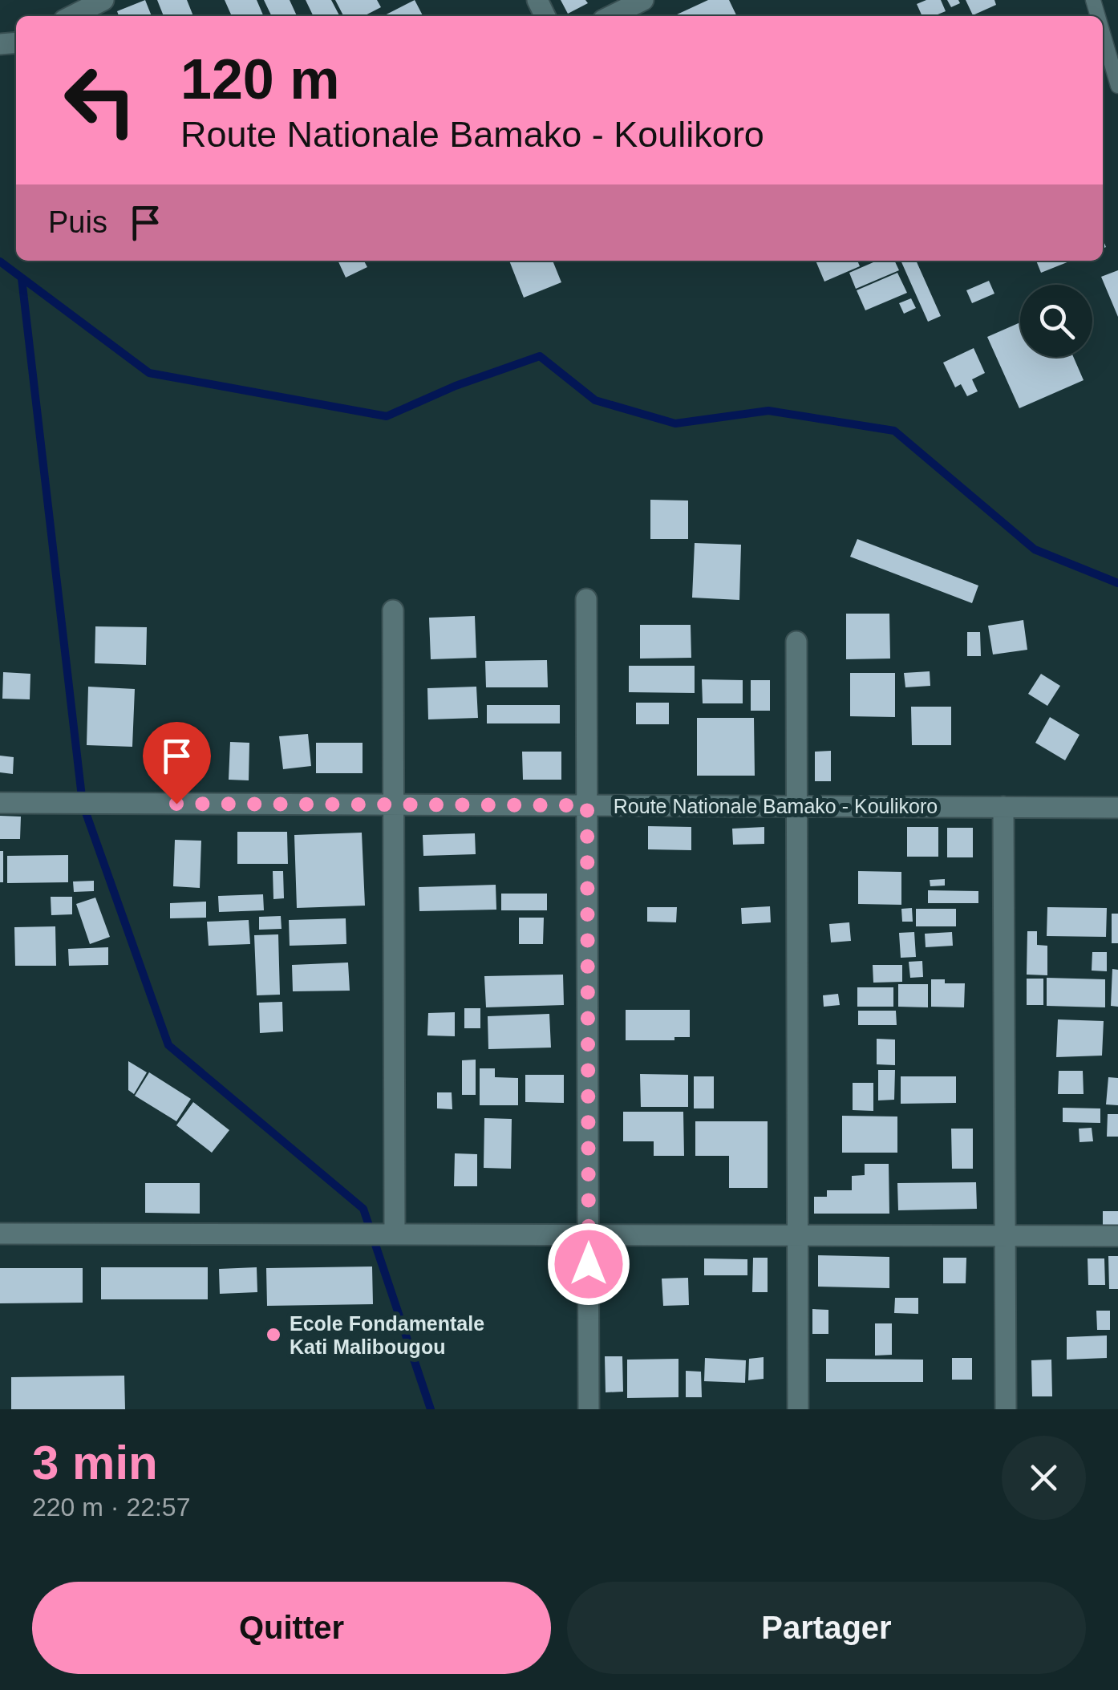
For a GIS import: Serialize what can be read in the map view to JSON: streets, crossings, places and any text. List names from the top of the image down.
{
  "streets": {
    "street": ["Route Nationale Bamako - Koulikoro"]
  },
  "places": ["Ecole Fondamentale Kati Malibougou"],
  "page": {
    "turn": ["120 m", "Route Nationale Bamako - Koulikoro"],
    "then": "Puis",
    "heading": ["3 min", "220 m · 22:57"],
    "buttons": ["Quitter", "Partager"]
  }
}
